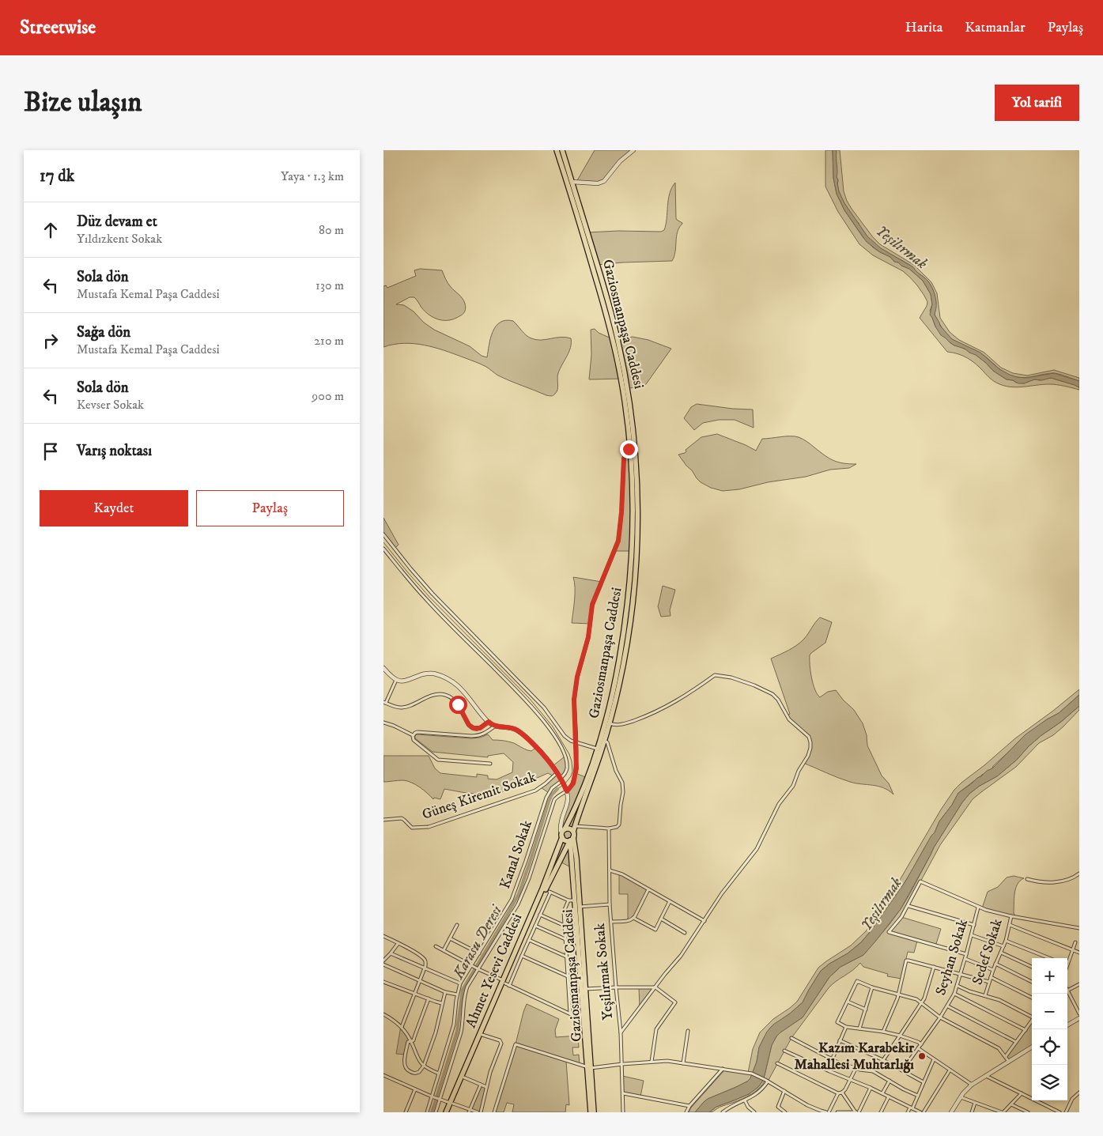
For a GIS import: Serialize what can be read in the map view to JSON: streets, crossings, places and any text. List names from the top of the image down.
{
  "streets": {
    "main road": ["Gaziosmanpaşa Caddesi", "Ahmet Yesevi Caddesi"],
    "street": [
      "Güneş Kiremit Sokak",
      "Kanal Sokak",
      "Sedef Sokak",
      "Seyhan Sokak",
      "Yeşilırmak Sokak"
    ]
  },
  "crossings": [
    ["Gaziosmanpaşa Caddesi", "Ahmet Yesevi Caddesi"]
  ],
  "water": ["Yeşilırmak", "Karasu Deresi"],
  "places": ["Kazım Karabekir Mahallesi Muhtarlığı"],
  "page": {
    "header": "Streetwise",
    "nav": ["Harita", "Katmanlar", "Paylaş"],
    "buttons": [
      "Yol tarifi",
      ["Kaydet", "Paylaş"]
    ],
    "title": "Bize ulaşın",
    "heading": ["17 dk", "Yaya · 1.3 km"],
    "list": [
      ["Düz devam et", "Yıldızkent Sokak", "80 m"],
      ["Sola dön", "Mustafa Kemal Paşa Caddesi", "130 m"],
      ["Sağa dön", "Mustafa Kemal Paşa Caddesi", "210 m"],
      ["Sola dön", "Kevser Sokak", "900 m"],
      "Varış noktası"
    ],
    "map_buttons": ["+", "−"]
  }
}
